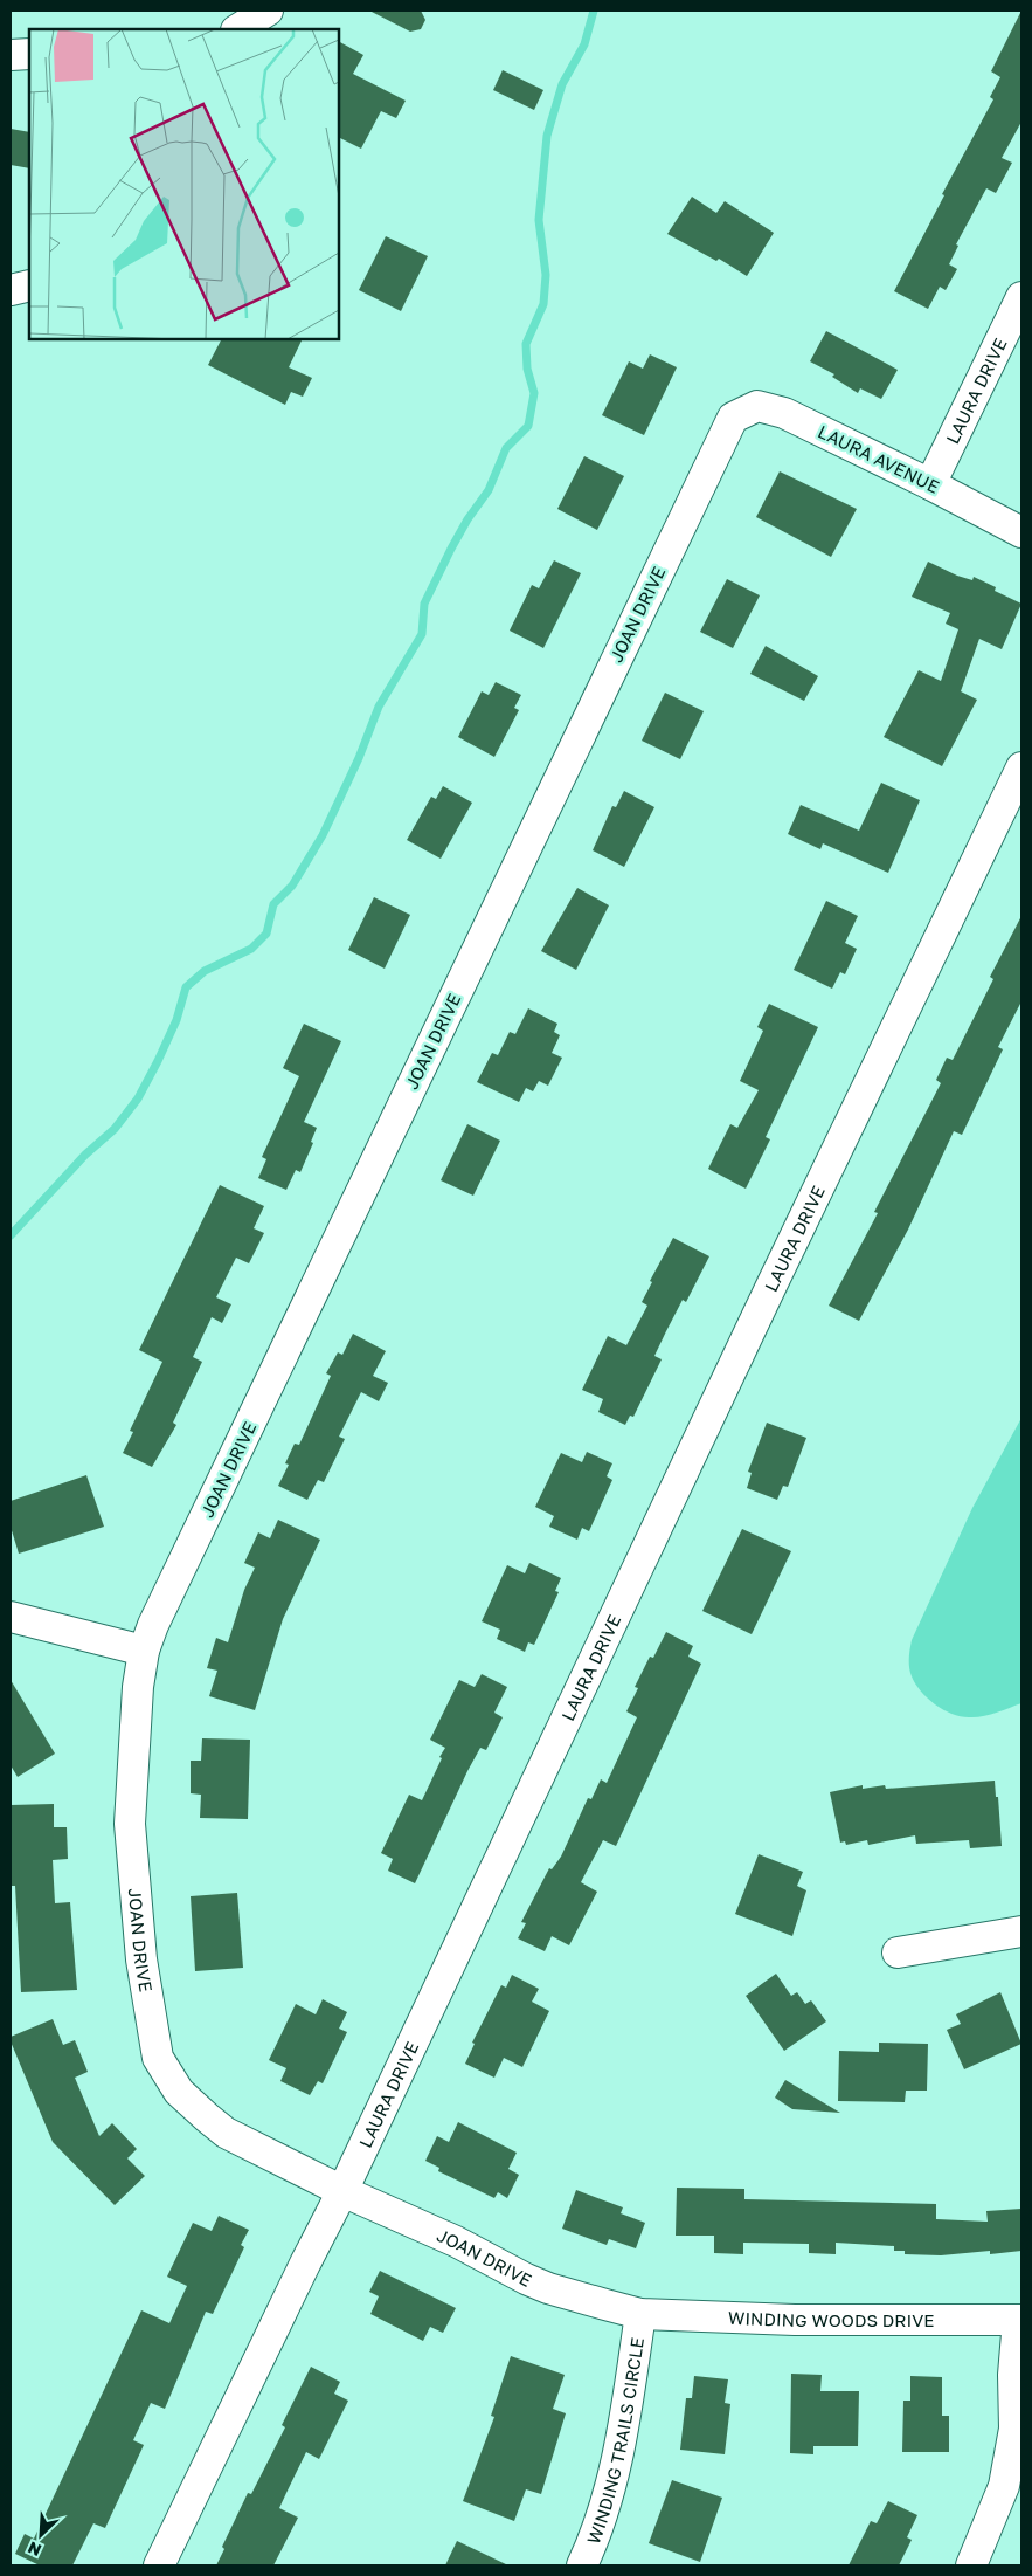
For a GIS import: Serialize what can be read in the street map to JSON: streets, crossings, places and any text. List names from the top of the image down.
{
  "streets": {
    "street": [
      "LAURA DRIVE",
      "LAURA AVENUE",
      "JOAN DRIVE",
      "WINDING WOODS DRIVE",
      "WINDING TRAILS CIRCLE"
    ]
  },
  "crossings": [
    ["LAURA DRIVE", "LAURA AVENUE"],
    ["LAURA DRIVE", "JOAN DRIVE"],
    ["LAURA AVENUE", "JOAN DRIVE"],
    ["JOAN DRIVE", "WINDING WOODS DRIVE"],
    ["JOAN DRIVE", "WINDING TRAILS CIRCLE"],
    ["WINDING WOODS DRIVE", "WINDING TRAILS CIRCLE"]
  ],
  "north": "bottom left"
}
